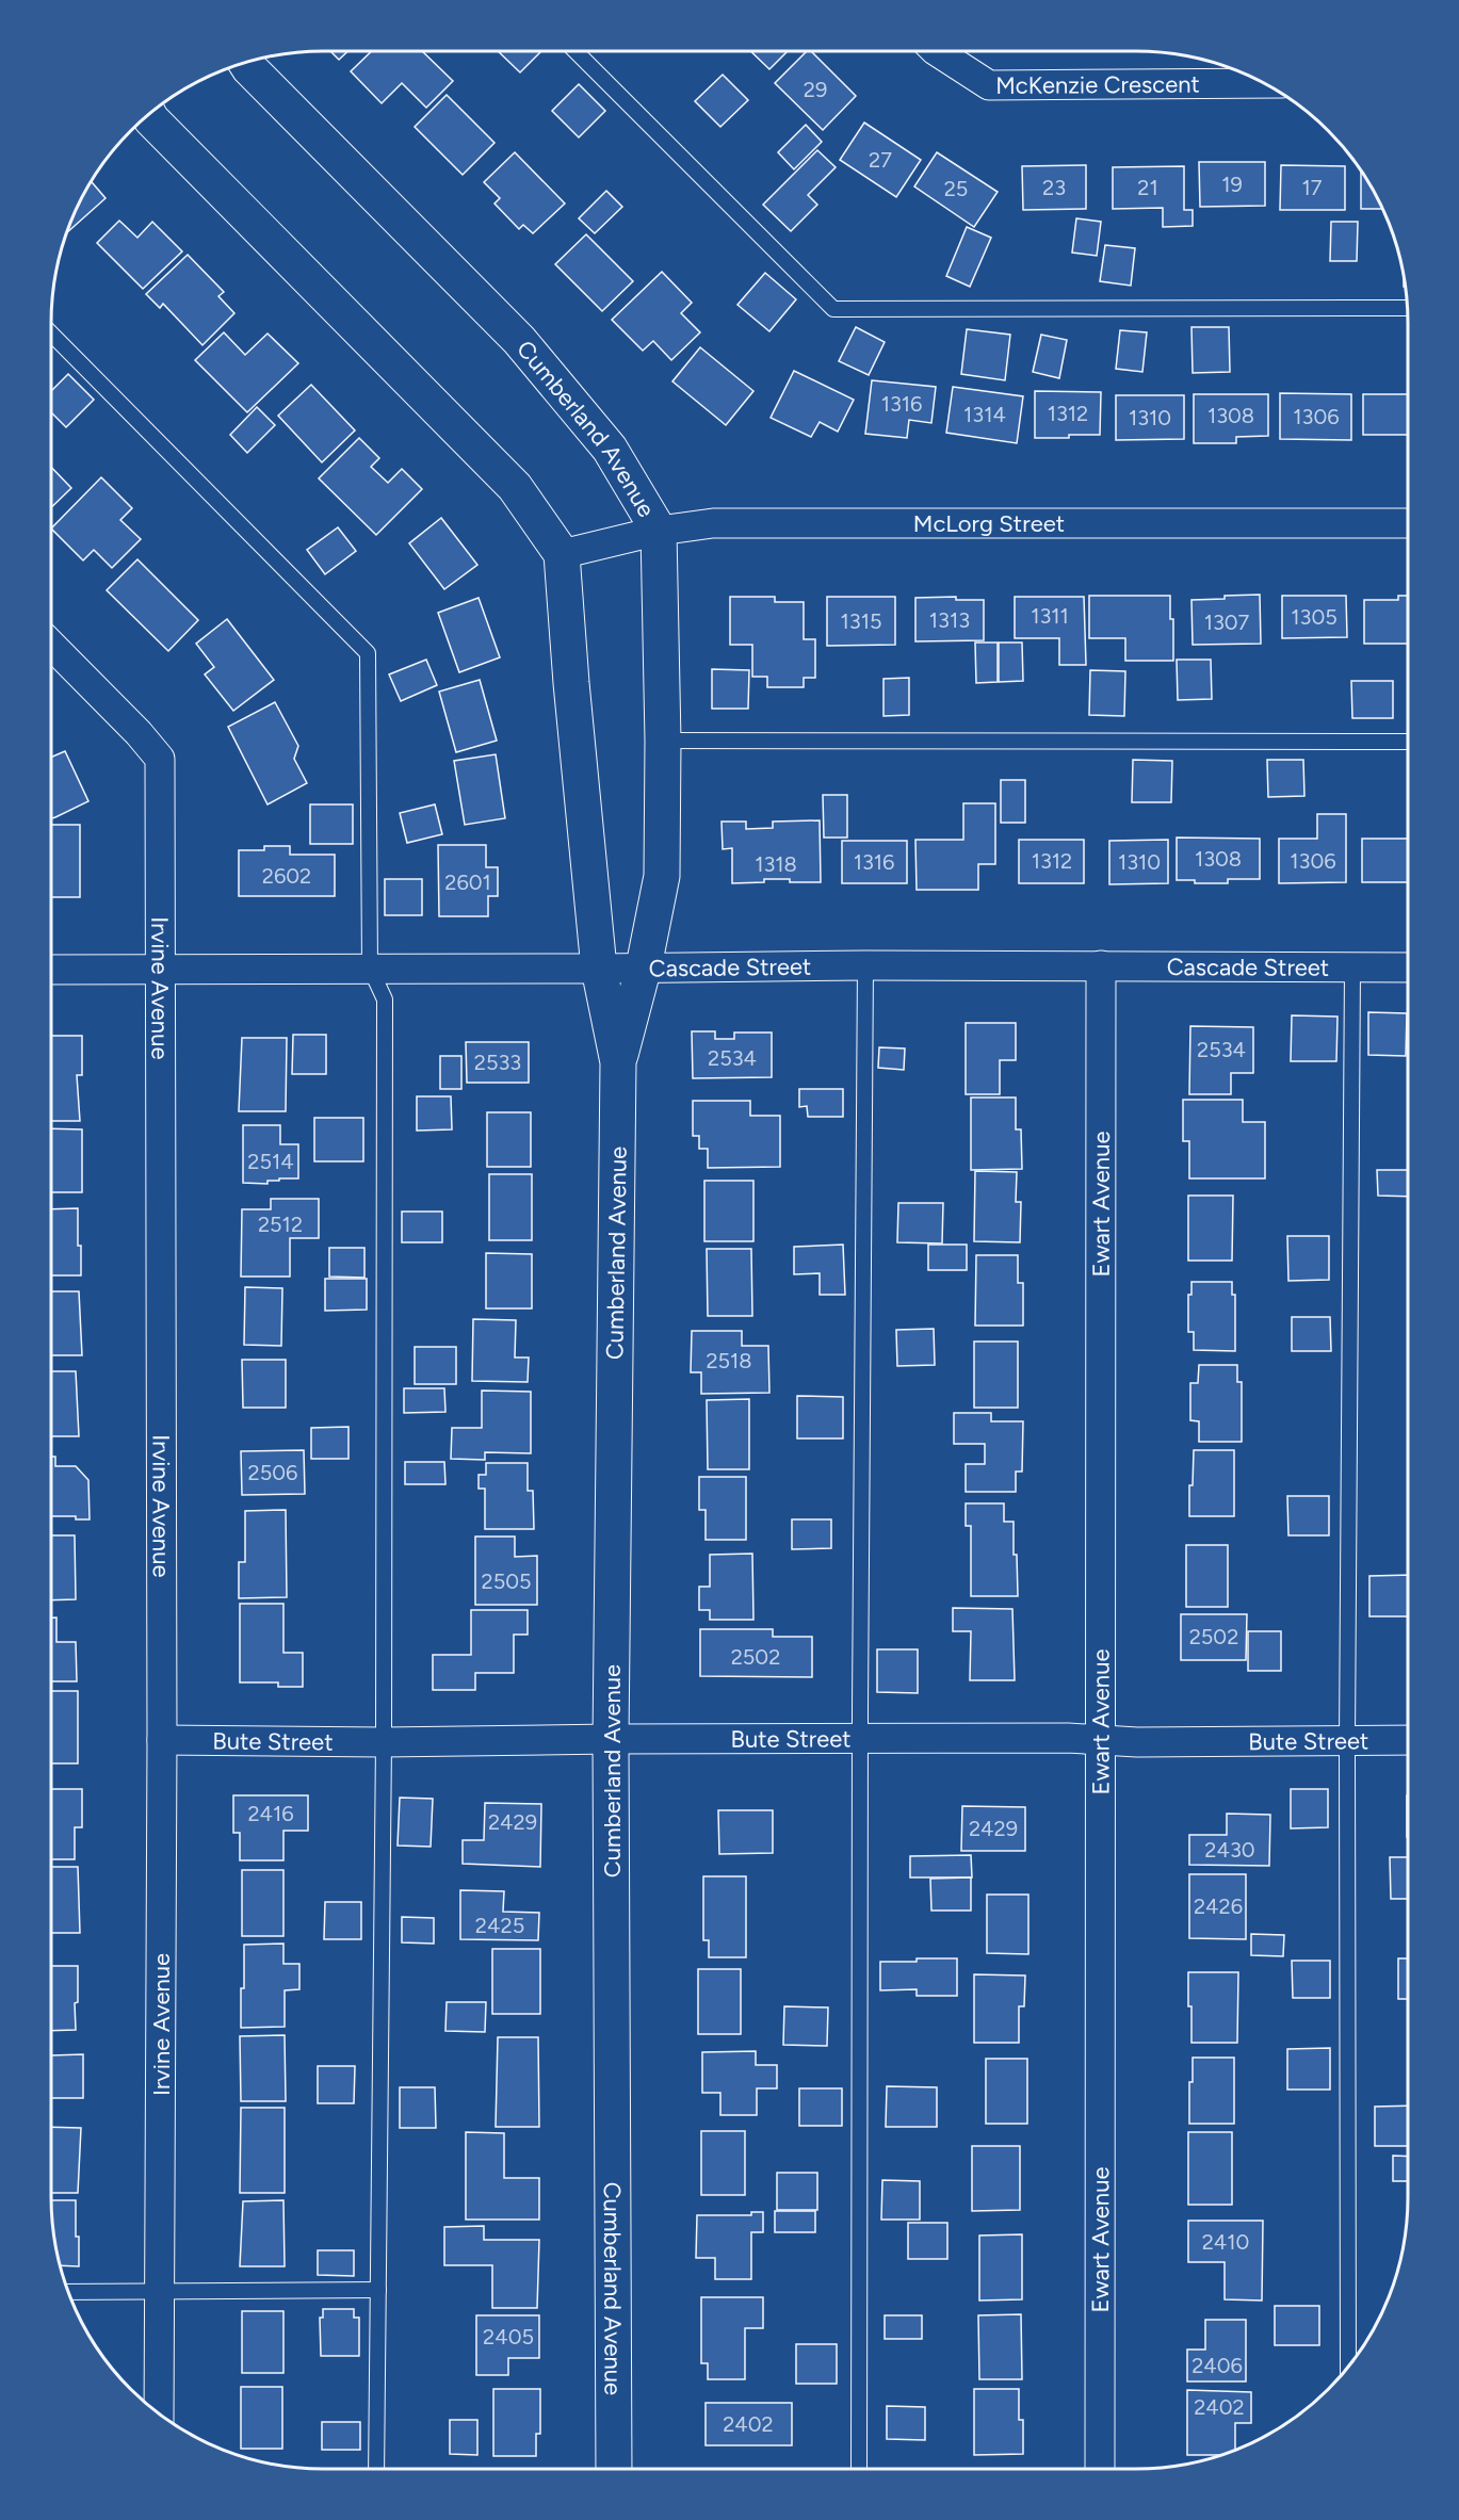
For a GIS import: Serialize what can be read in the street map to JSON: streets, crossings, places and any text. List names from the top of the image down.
{
  "streets": {
    "street": [
      "McKenzie Crescent",
      "Cumberland Avenue",
      "McLorg Street",
      "Cascade Street",
      "Irvine Avenue",
      "Ewart Avenue",
      "Bute Street"
    ]
  },
  "crossings": [
    ["Cumberland Avenue", "McLorg Street"],
    ["Cumberland Avenue", "Cascade Street"],
    ["Cumberland Avenue", "Bute Street"],
    ["Cascade Street", "Irvine Avenue"],
    ["Cascade Street", "Ewart Avenue"],
    ["Irvine Avenue", "Bute Street"],
    ["Ewart Avenue", "Bute Street"]
  ],
  "house_numbers": [
    "29",
    "27",
    "19",
    "23",
    "21",
    "17",
    "25",
    "1316",
    "1312",
    "1314",
    "1308",
    "1306",
    "1310",
    "1311",
    "1305",
    "1313",
    "1315",
    "1307",
    "1308",
    "1312",
    "1306",
    "1316",
    "1310",
    "1318",
    "2602",
    "2601",
    "2534",
    "2534",
    "2533",
    "2514",
    "2512",
    "2518",
    "2506",
    "2505",
    "2502",
    "2502",
    "2416",
    "2429",
    "2429",
    "2430",
    "2426",
    "2425",
    "2410",
    "2405",
    "2406",
    "2402",
    "2402"
  ]
}
